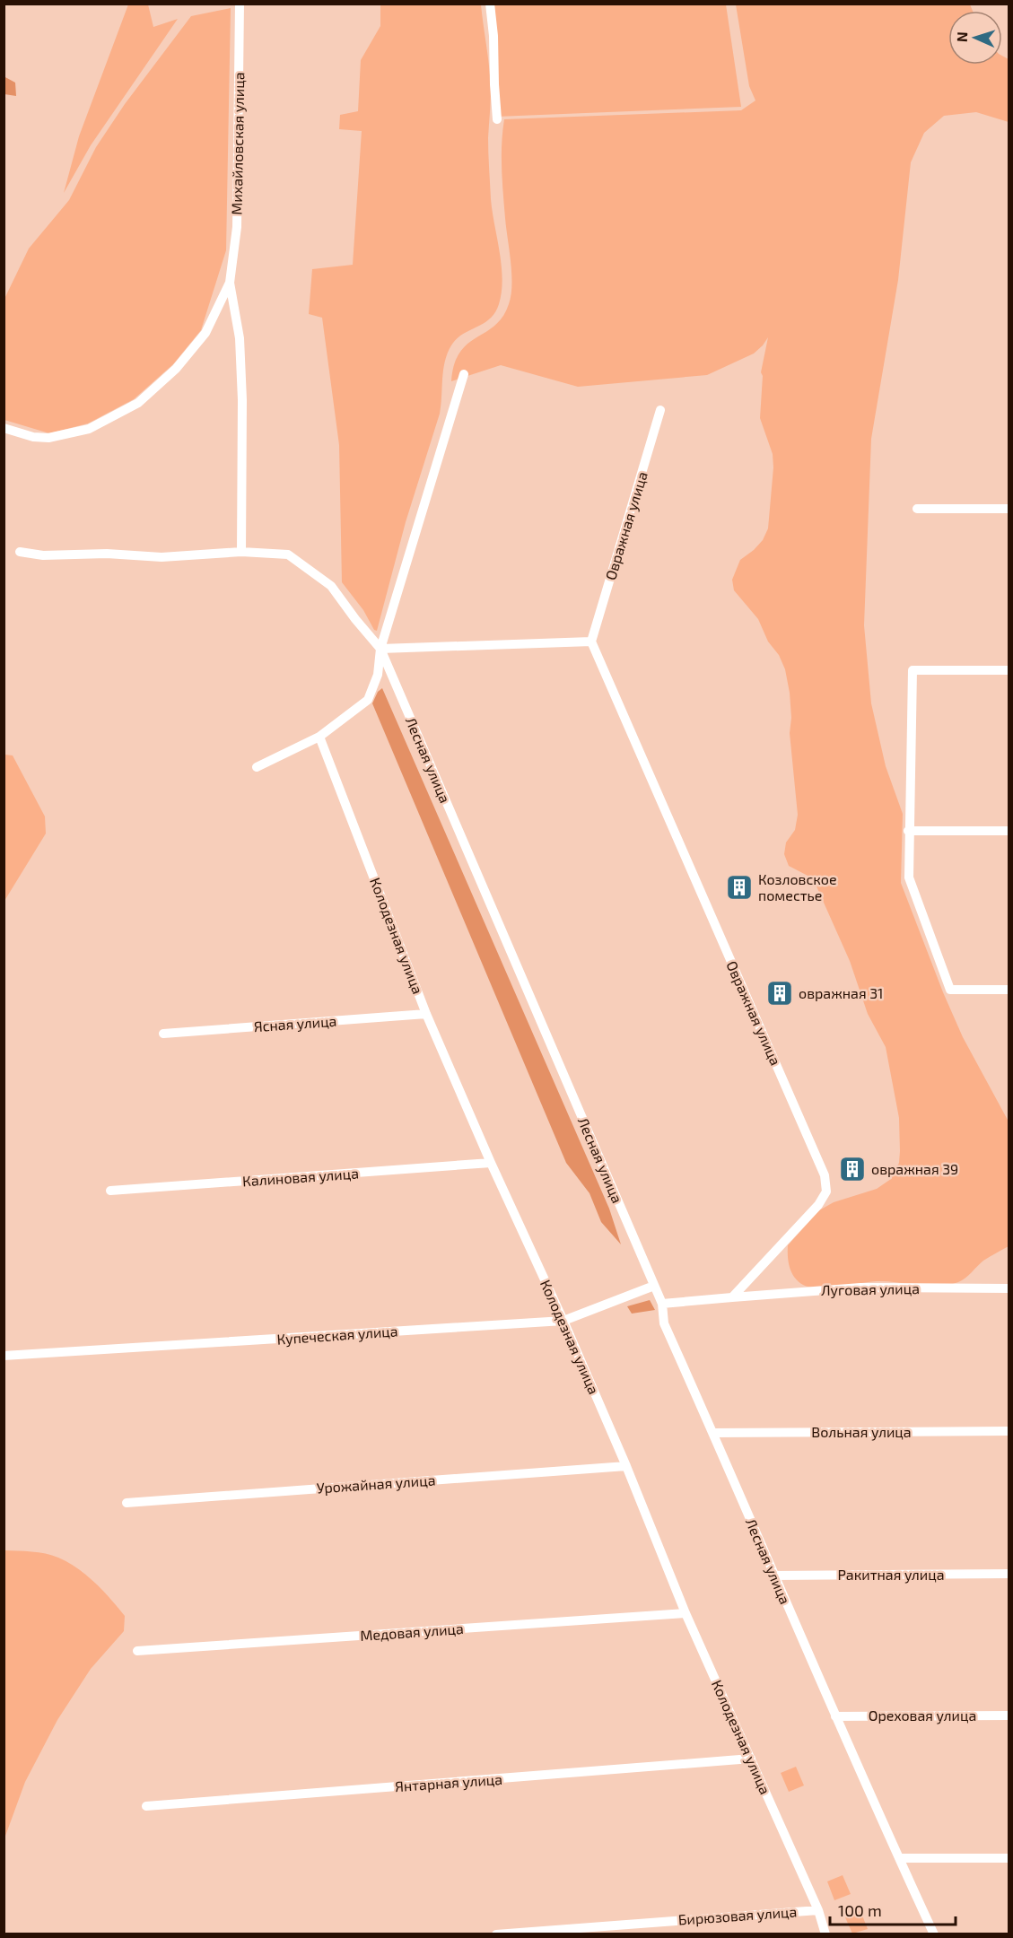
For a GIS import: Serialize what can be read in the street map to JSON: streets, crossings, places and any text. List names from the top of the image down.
{
  "streets": {
    "street": [
      "Михайловская улица",
      "Овражная улица",
      "Лесная улица",
      "Колодезная улица",
      "Ясная улица",
      "Калиновая улица",
      "Луговая улица",
      "Купеческая улица",
      "Вольная улица",
      "Урожайная улица",
      "Ракитная улица",
      "Медовая улица",
      "Ореховая улица",
      "Янтарная улица",
      "Бирюзовая улица"
    ]
  },
  "crossings": [
    ["Овражная улица", "Луговая улица"],
    ["Лесная улица", "Купеческая улица"],
    ["Лесная улица", "Вольная улица"],
    ["Лесная улица", "Ракитная улица"],
    ["Лесная улица", "Ореховая улица"],
    ["Колодезная улица", "Ясная улица"],
    ["Колодезная улица", "Калиновая улица"],
    ["Колодезная улица", "Купеческая улица"],
    ["Колодезная улица", "Урожайная улица"],
    ["Колодезная улица", "Медовая улица"],
    ["Колодезная улица", "Янтарная улица"],
    ["Колодезная улица", "Бирюзовая улица"]
  ],
  "places": {
    "building": ["Козловское поместье", "овражная 31", "овражная 39"]
  },
  "scale_bar": "100 m",
  "north": "left"
}
